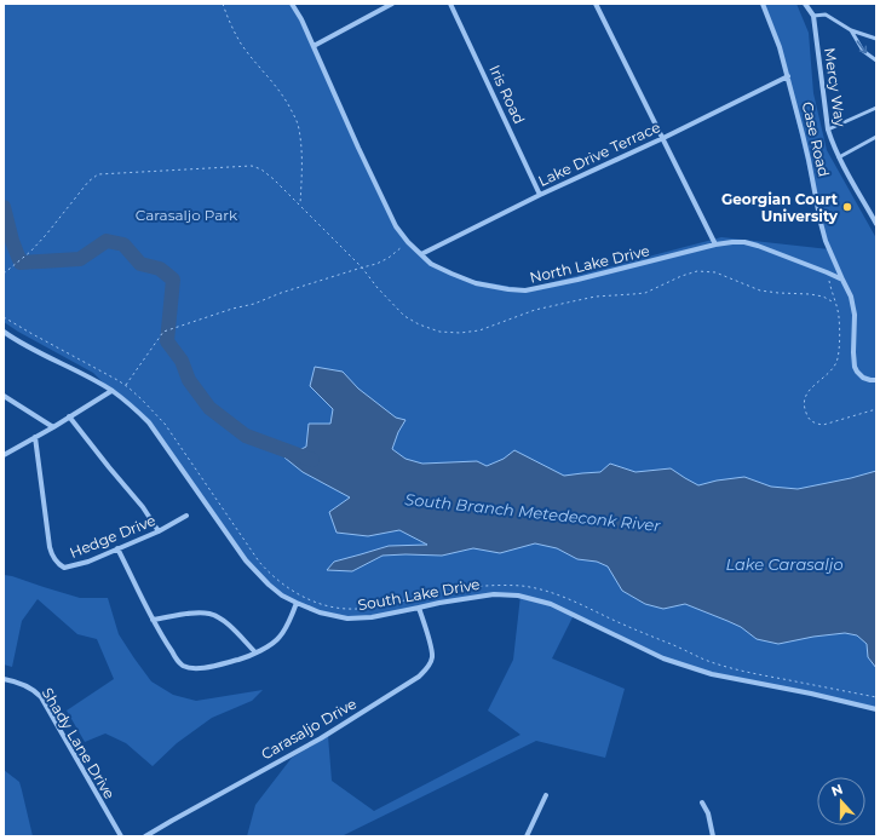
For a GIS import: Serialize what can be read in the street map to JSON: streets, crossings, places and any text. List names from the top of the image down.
{
  "streets": {
    "street": [
      "Mercy Way",
      "Iris Road",
      "Case Road",
      "Lake Drive Terrace",
      "North Lake Drive",
      "Hedge Drive",
      "South Lake Drive",
      "Carasaljo Drive",
      "Shady Lane Drive"
    ]
  },
  "crossings": [
    ["Iris Road", "Lake Drive Terrace"],
    ["Case Road", "Lake Drive Terrace"],
    ["Case Road", "North Lake Drive"],
    ["Lake Drive Terrace", "North Lake Drive"],
    ["South Lake Drive", "Carasaljo Drive"]
  ],
  "water": ["South Branch Metedeconk River", "Lake Carasaljo"],
  "parks": ["Carasaljo Park"],
  "places": ["Georgian Court University"],
  "north": "top"
}
